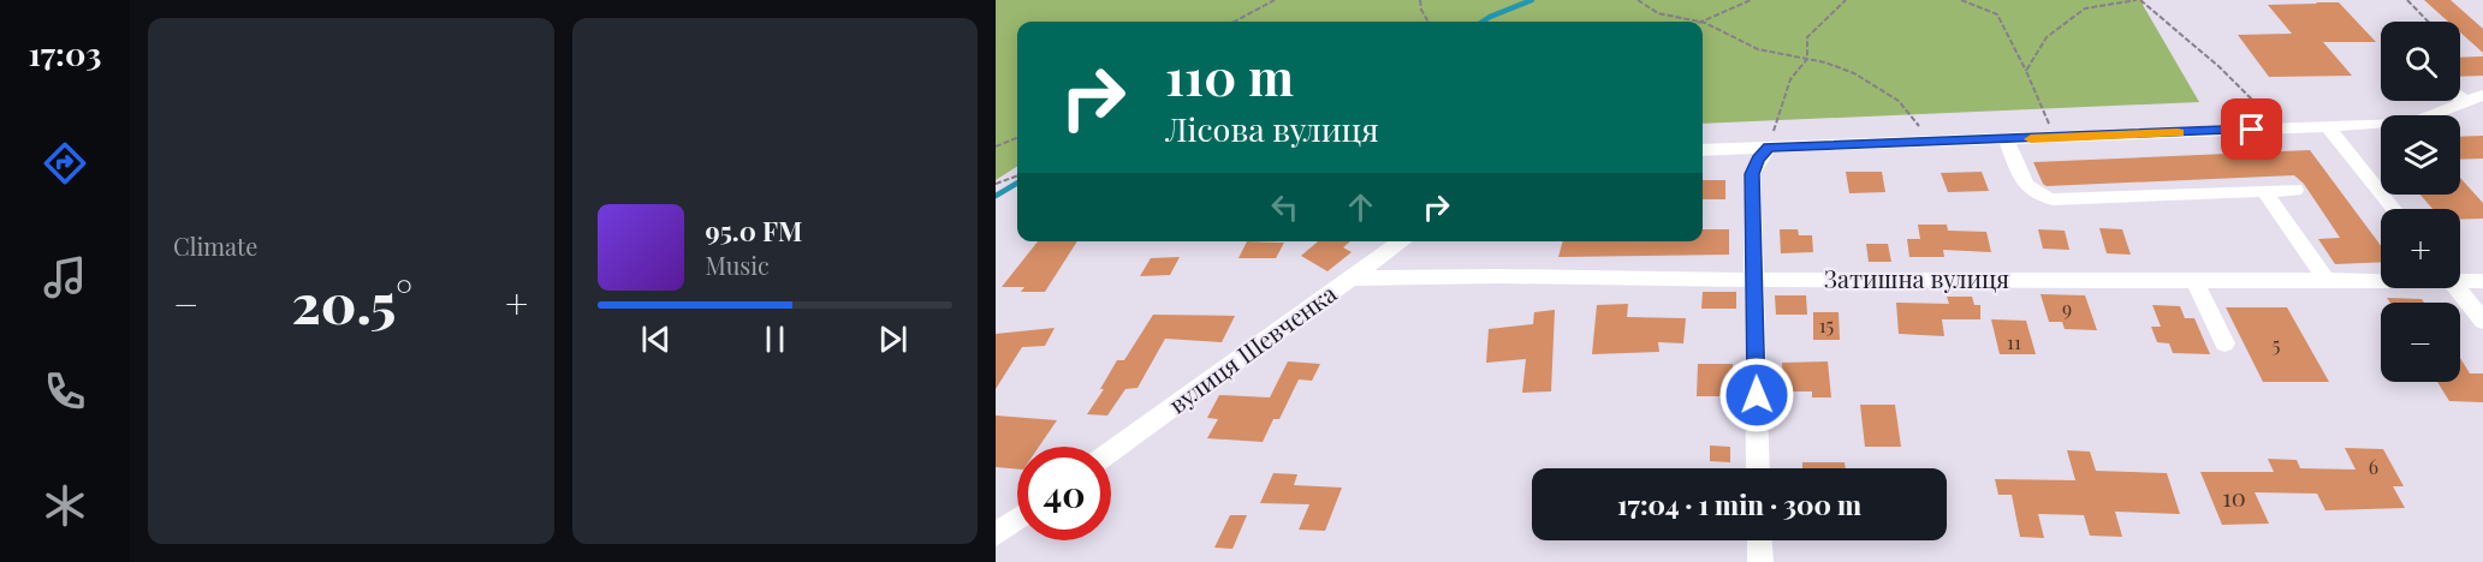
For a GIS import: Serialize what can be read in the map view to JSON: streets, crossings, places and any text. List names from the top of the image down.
{
  "streets": {
    "street": ["Затишна вулиця", "вулиця Шевченка"]
  },
  "crossings": [
    ["Затишна вулиця", "вулиця Шевченка"]
  ],
  "house_numbers": [
    "9",
    "15",
    "11",
    "5",
    "6",
    "10"
  ],
  "page": {
    "tabs": "17:03",
    "tile": "Climate",
    "map_buttons": ["+", "−"],
    "turn": ["110 m", "Лісова вулиця"],
    "song": ["95.0 FM", "Music"],
    "heat": ["−", "20.5°", "+"],
    "limit": "40",
    "trip": "17:04 · 1 min · 300 m"
  }
}
